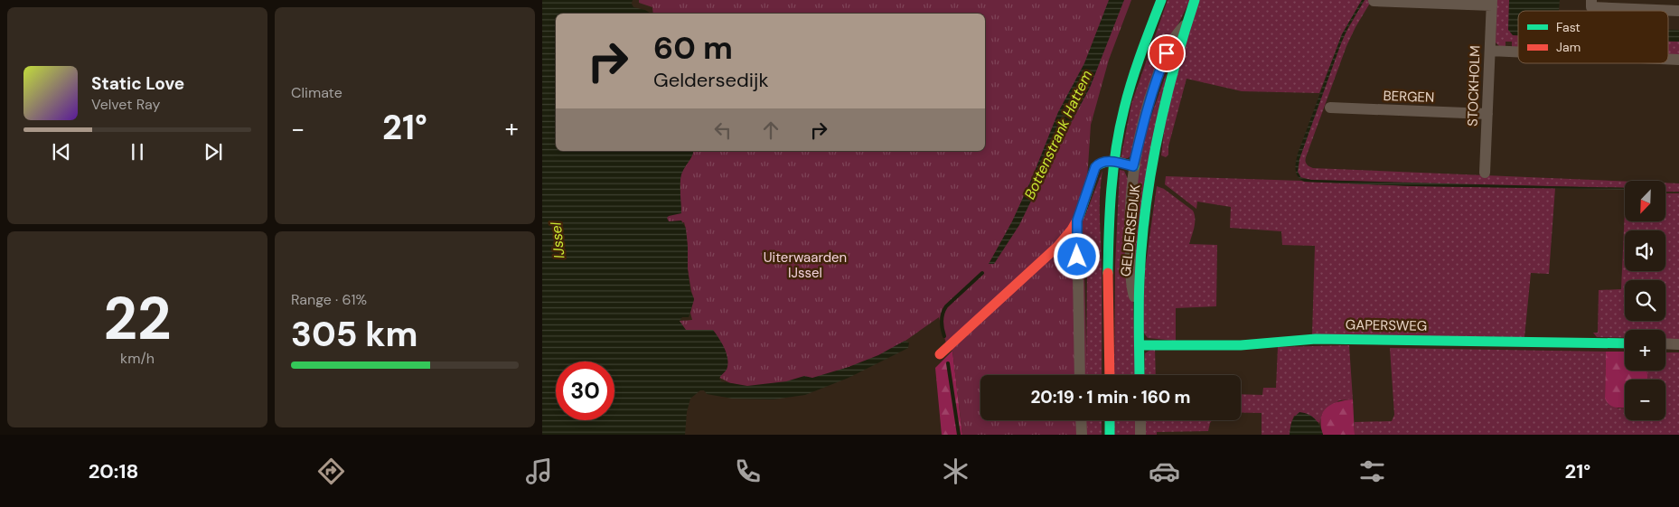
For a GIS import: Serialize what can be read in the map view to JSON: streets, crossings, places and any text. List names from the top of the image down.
{
  "streets": {
    "street": [
      "STOCKHOLM",
      "BERGEN",
      "GELDERSEDIJK",
      "GAPERSWEG"
    ]
  },
  "crossings": [
    ["STOCKHOLM", "BERGEN"],
    ["GELDERSEDIJK", "GAPERSWEG"]
  ],
  "water": ["Bottenstrank Hattem", "IJssel"],
  "parks": ["Uiterwaarden IJssel"],
  "legend": ["Fast", "Jam"],
  "north": "bottom left",
  "page": {
    "tile": [
      "Climate",
      ["22", "km/h"],
      ["Range · 61%", "305 km"]
    ],
    "turn": ["60 m", "Geldersedijk"],
    "song": ["Static Love", "Velvet Ray"],
    "heat": ["−", "21°", "+"],
    "map_buttons": ["+", "−"],
    "limit": "30",
    "trip": "20:19 · 1 min · 160 m",
    "tabs": ["20:18", "21°"]
  }
}
